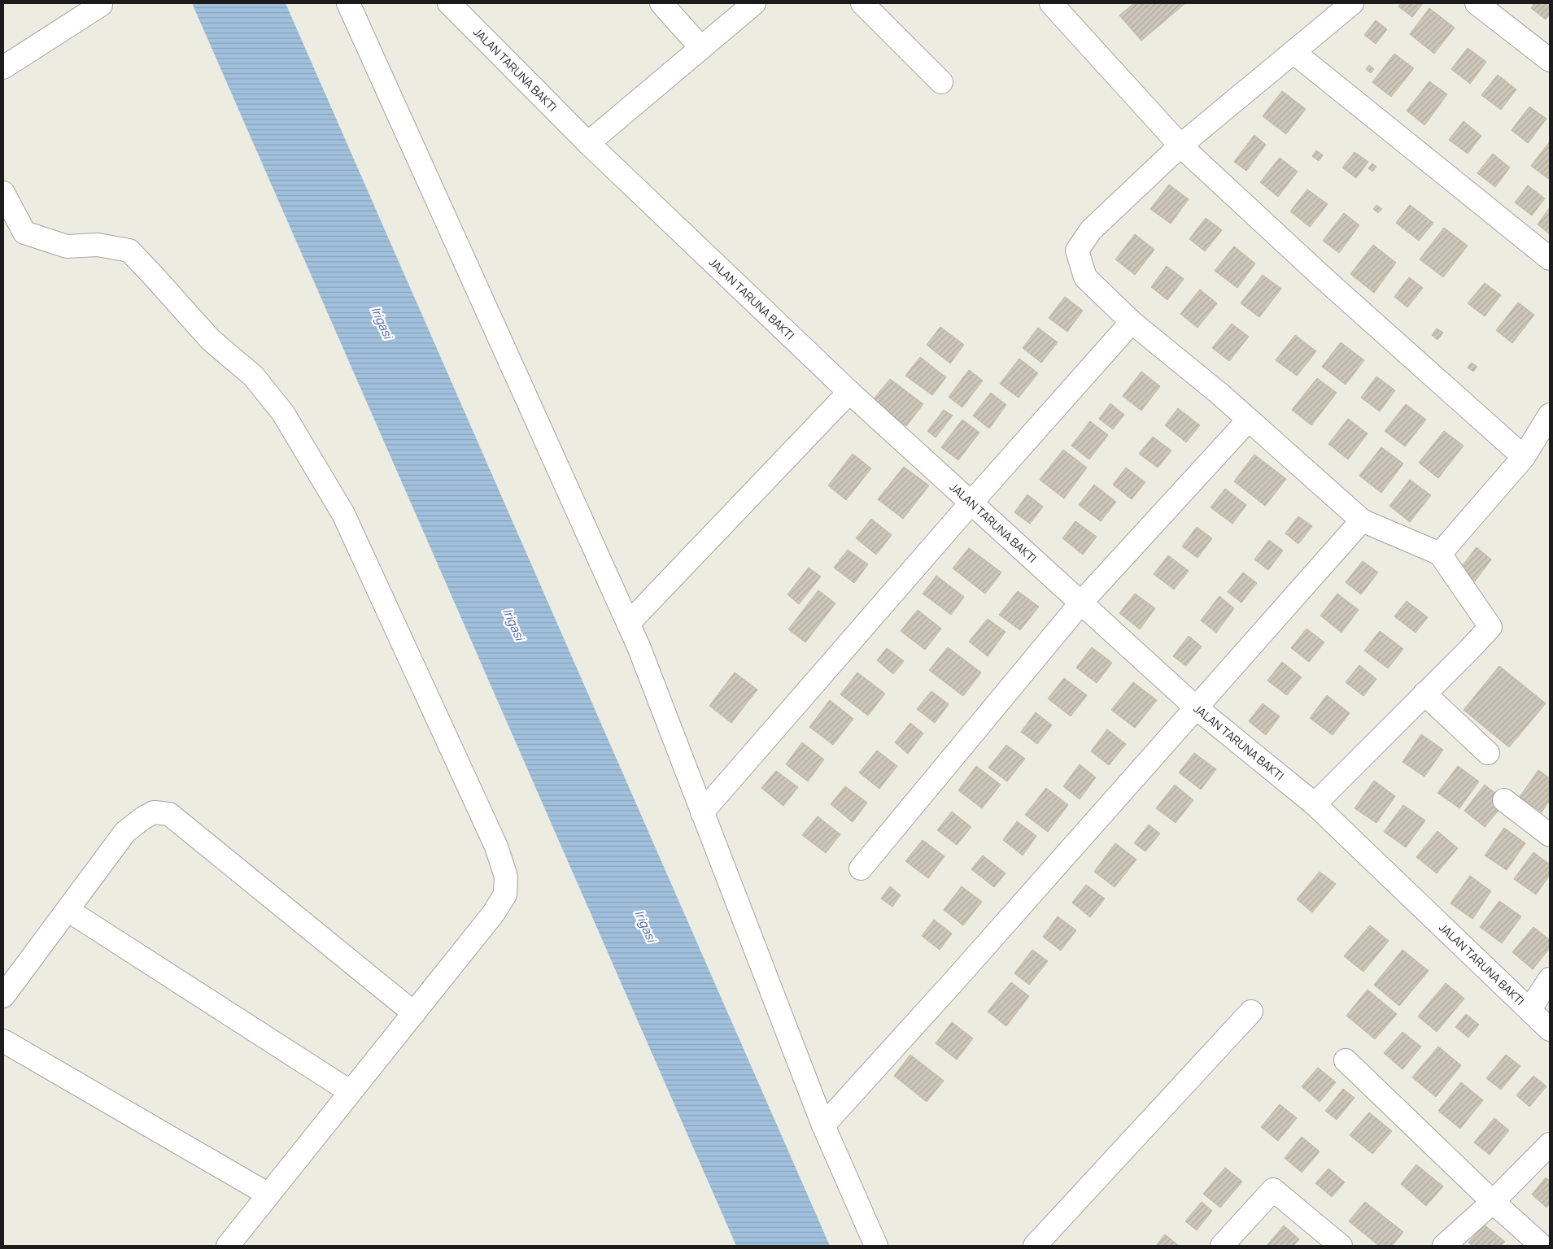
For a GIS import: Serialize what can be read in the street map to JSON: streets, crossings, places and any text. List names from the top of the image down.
{
  "streets": {
    "street": ["JALAN TARUNA BAKTI"]
  },
  "water": ["Irigasi"]
}
